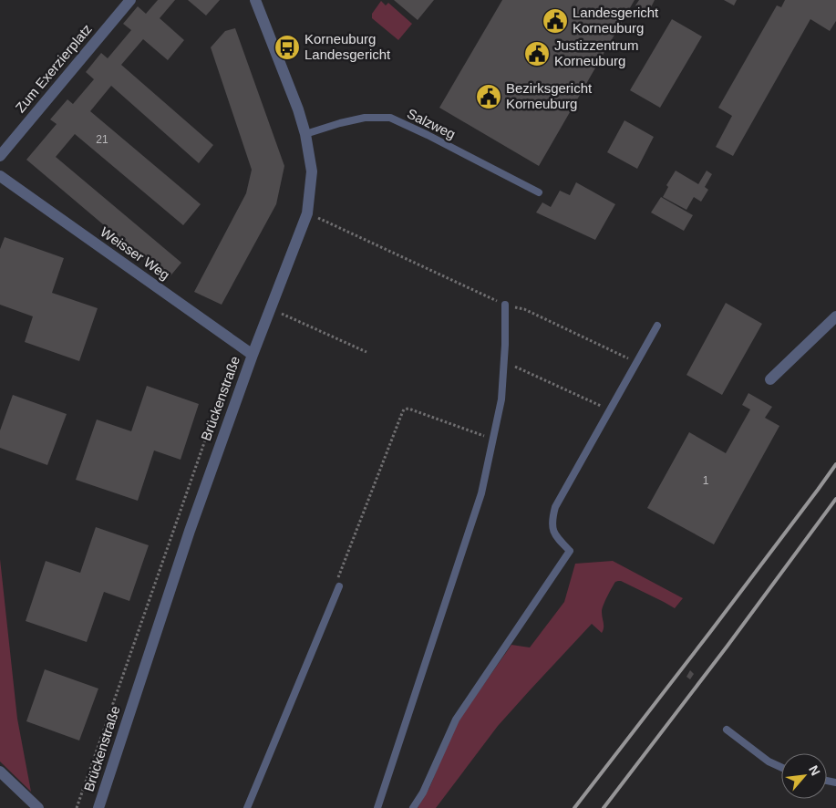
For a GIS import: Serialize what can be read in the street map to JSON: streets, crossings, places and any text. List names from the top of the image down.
{
  "streets": {
    "street": ["Zum Exerzierplatz", "Weisser Weg", "Brückenstraße"],
    "lane": ["Salzweg"]
  },
  "crossings": [
    ["Salzweg", "Brückenstraße"],
    ["Weisser Weg", "Brückenstraße"]
  ],
  "places": {
    "public building": ["Landesgericht Korneuburg", "Justizzentrum Korneuburg", "Bezirksgericht Korneuburg"],
    "bus stop": ["Korneuburg Landesgericht"]
  },
  "house_numbers": ["21", "1"],
  "north": "top right"
}
